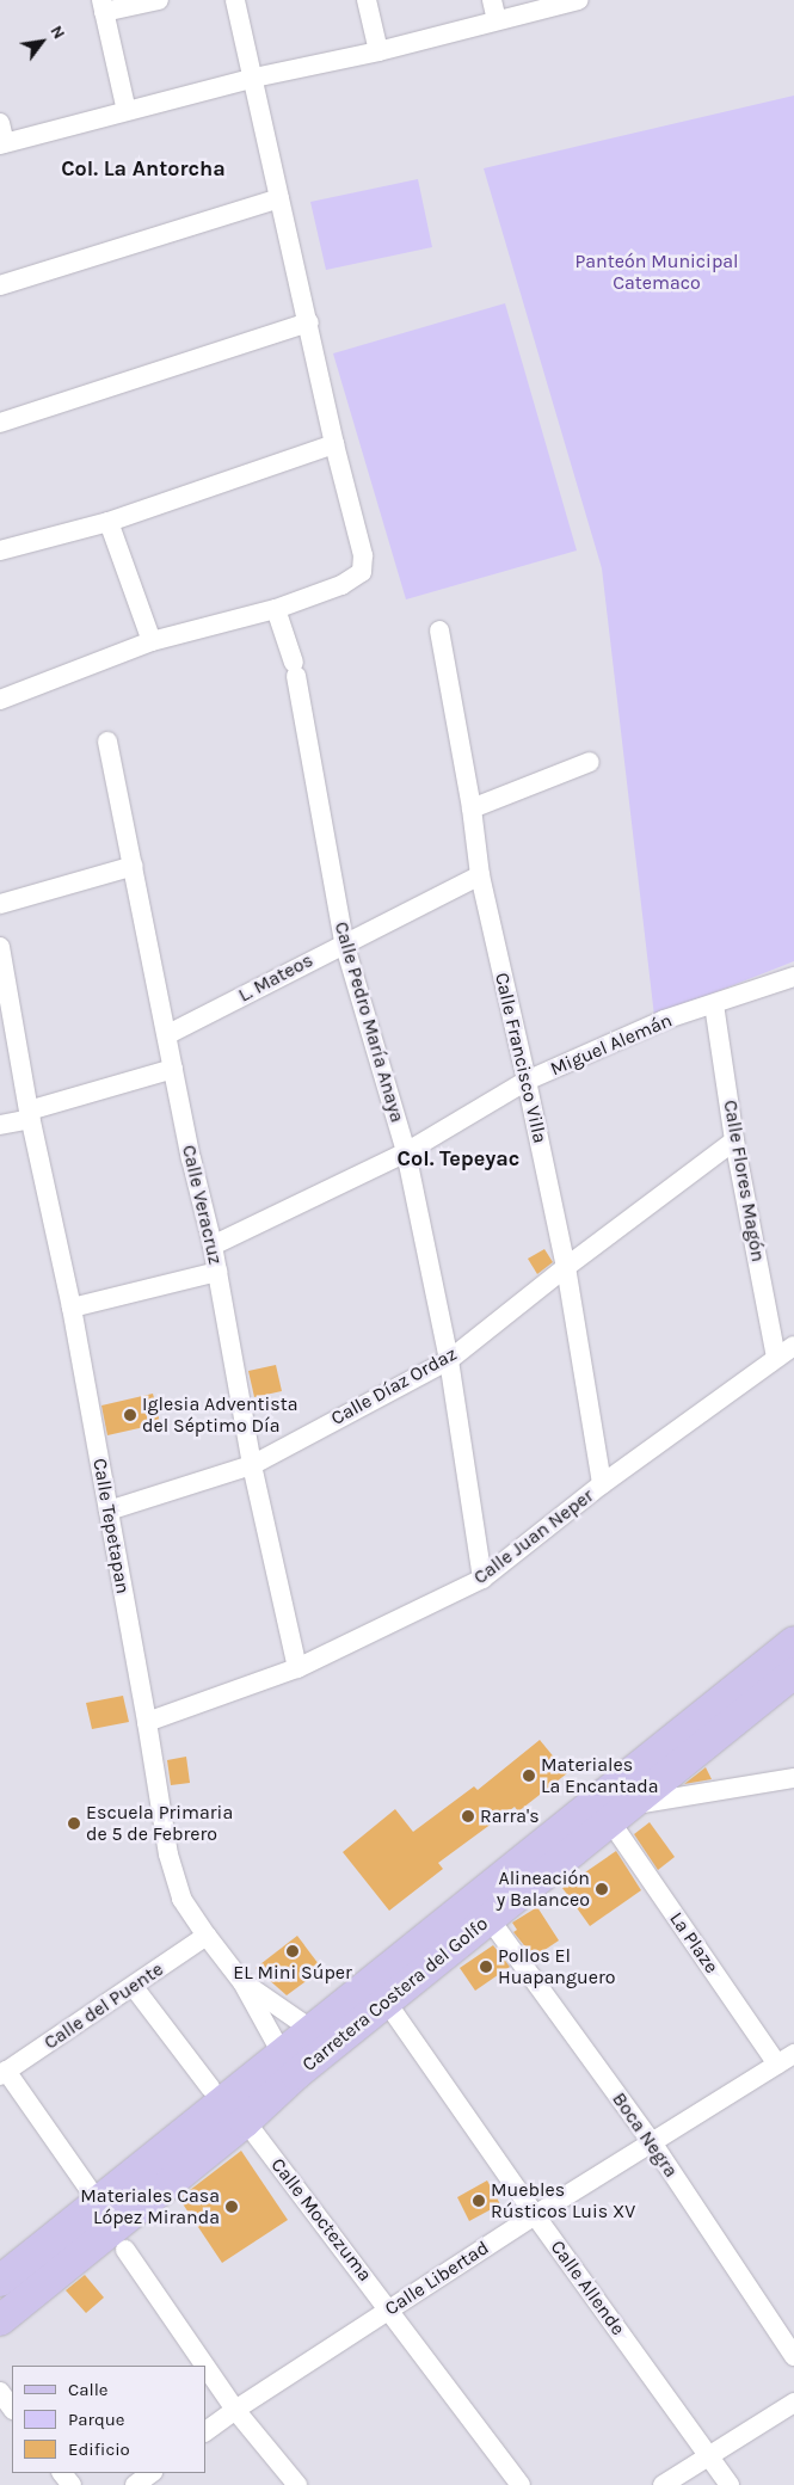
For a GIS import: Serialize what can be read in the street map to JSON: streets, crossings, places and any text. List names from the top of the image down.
{
  "streets": {
    "main road": ["Carretera Costera del Golfo"],
    "street": [
      "L. Mateos",
      "Calle Pedro María Anaya",
      "Miguel Alemán",
      "Calle Francisco Villa",
      "Calle Flores Magón",
      "Calle Veracruz",
      "Calle Díaz Ordaz",
      "Calle Tepetapan",
      "Calle Juan Neper",
      "La Plaze",
      "Calle del Puente",
      "Boca Negra",
      "Calle Moctezuma",
      "Calle Libertad",
      "Calle Allende"
    ]
  },
  "crossings": [
    ["L. Mateos", "Calle Pedro María Anaya"],
    ["L. Mateos", "Calle Francisco Villa"],
    ["L. Mateos", "Calle Veracruz"],
    ["Calle Pedro María Anaya", "Miguel Alemán"],
    ["Calle Pedro María Anaya", "Calle Díaz Ordaz"],
    ["Calle Pedro María Anaya", "Calle Juan Neper"],
    ["Miguel Alemán", "Calle Francisco Villa"],
    ["Miguel Alemán", "Calle Flores Magón"],
    ["Miguel Alemán", "Calle Veracruz"],
    ["Calle Francisco Villa", "Calle Díaz Ordaz"],
    ["Calle Francisco Villa", "Calle Juan Neper"],
    ["Calle Flores Magón", "Calle Díaz Ordaz"],
    ["Calle Flores Magón", "Calle Juan Neper"],
    ["Calle Veracruz", "Calle Díaz Ordaz"],
    ["Calle Veracruz", "Calle Juan Neper"],
    ["Calle Díaz Ordaz", "Calle Tepetapan"],
    ["Calle Tepetapan", "Calle Juan Neper"],
    ["Calle Tepetapan", "Carretera Costera del Golfo"],
    ["Calle Tepetapan", "Calle del Puente"],
    ["La Plaze", "Carretera Costera del Golfo"],
    ["La Plaze", "Calle Libertad"],
    ["Carretera Costera del Golfo", "Boca Negra"],
    ["Carretera Costera del Golfo", "Calle Moctezuma"],
    ["Carretera Costera del Golfo", "Calle Allende"],
    ["Calle del Puente", "Calle Moctezuma"],
    ["Boca Negra", "Calle Libertad"],
    ["Calle Moctezuma", "Calle Libertad"],
    ["Calle Libertad", "Calle Allende"]
  ],
  "districts": ["Col. La Antorcha", "Col. Tepeyac"],
  "parks": ["Panteón Municipal Catemaco"],
  "places": [
    "Iglesia Adventista del Séptimo Día",
    "Materiales La Encantada",
    "Rarra's",
    "Escuela Primaria de 5 de Febrero",
    "Alineación y Balanceo",
    "EL Mini Súper",
    "Pollos El Huapanguero",
    "Muebles Rústicos Luis XV",
    "Materiales Casa López Miranda"
  ],
  "legend": ["Calle", "Parque", "Edificio"],
  "north": "top right"
}
